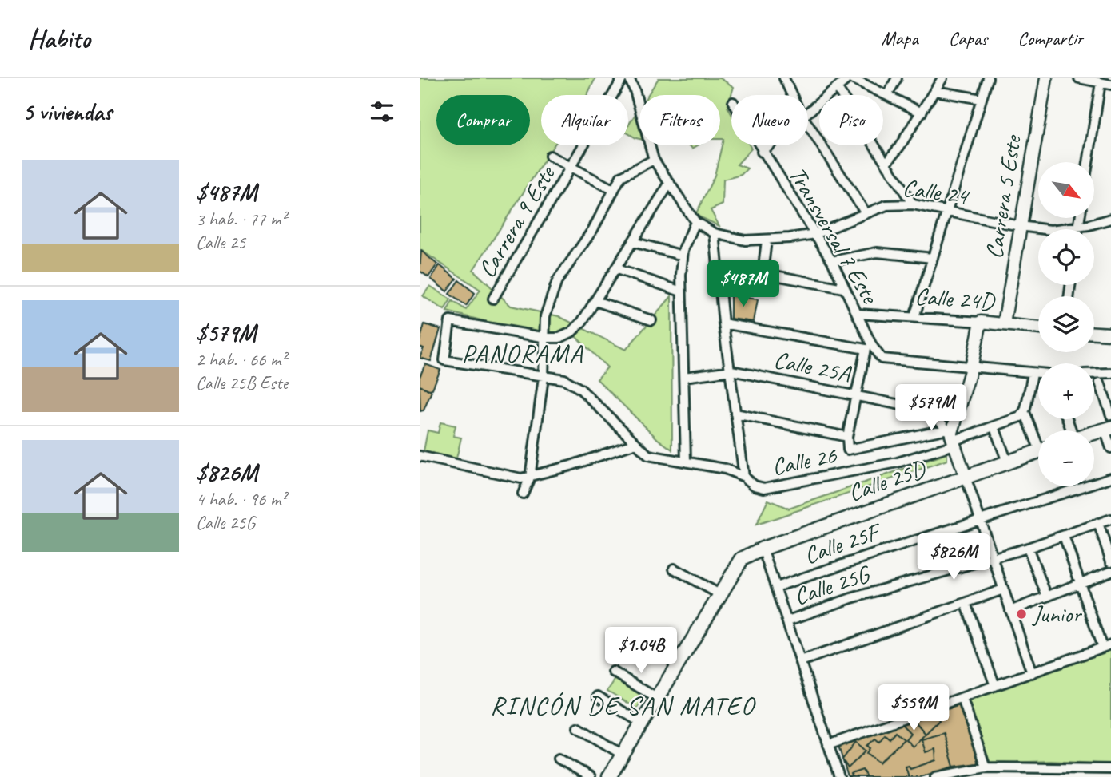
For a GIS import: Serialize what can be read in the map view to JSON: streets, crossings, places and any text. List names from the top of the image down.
{
  "streets": {
    "main road": ["Calle 25D"],
    "street": [
      "Calle 24",
      "Carrera 5 Este",
      "Carrera 9 Este",
      "Transversal 7 Este",
      "Calle 24D",
      "Calle 25A",
      "Calle 26",
      "Calle 25F",
      "Calle 25G"
    ]
  },
  "crossings": [
    ["Calle 24", "Carrera 5 Este"],
    ["Calle 24", "Transversal 7 Este"],
    ["Carrera 5 Este", "Calle 24D"],
    ["Transversal 7 Este", "Calle 24D"],
    ["Calle 25A", "Calle 26"]
  ],
  "districts": ["PANORAMA", "RINCÓN DE SAN MATEO"],
  "places": ["Junior"],
  "north": "bottom right",
  "page": {
    "header": "Habito",
    "nav": ["Mapa", "Capas", "Compartir"],
    "heading": "5 viviendas",
    "chip": [
      "Comprar",
      "Alquilar",
      "Filtros",
      "Nuevo",
      "Piso"
    ],
    "list": [
      {
        "name": "$487M",
        "note": "3 hab. · 77 m² · Calle 25"
      },
      {
        "name": "$579M",
        "note": "2 hab. · 66 m² · Calle 25B Este"
      },
      {
        "name": "$826M",
        "note": "4 hab. · 96 m² · Calle 25G"
      }
    ],
    "map_buttons": ["+", "−"],
    "price": [
      "$487M",
      "$579M",
      "$826M",
      "$1.04B",
      "$559M"
    ]
  }
}
